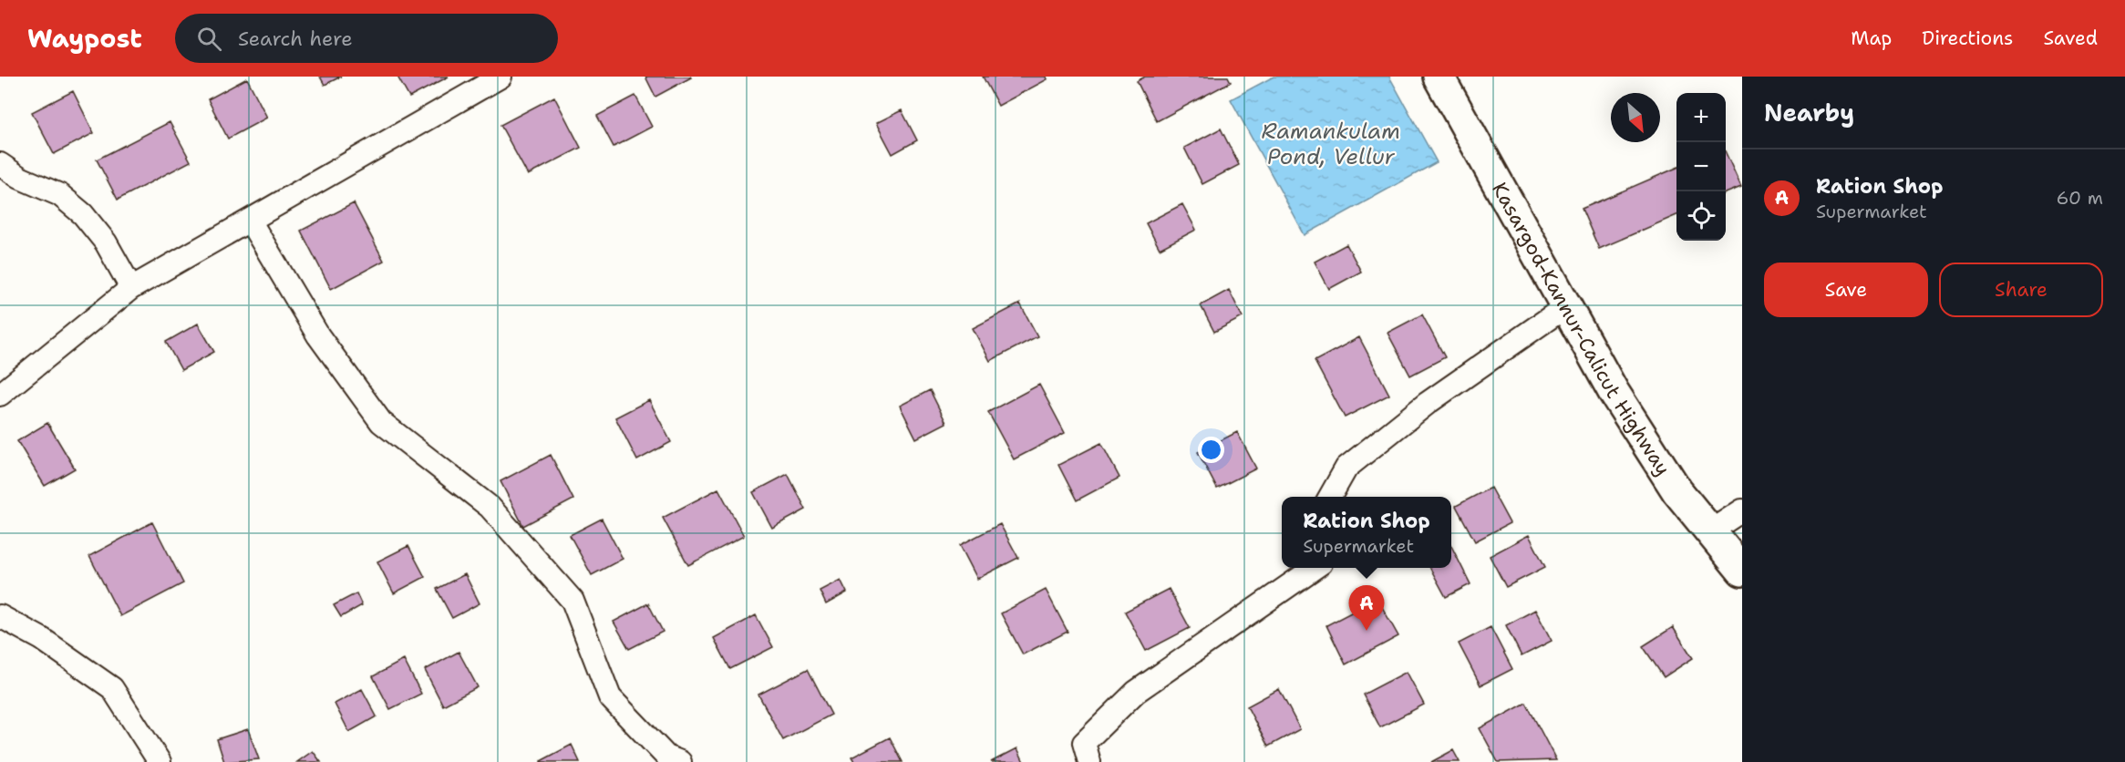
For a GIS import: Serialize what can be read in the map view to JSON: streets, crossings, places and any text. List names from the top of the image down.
{
  "streets": {
    "highway": ["Kasargod-Kannur-Calicut Highway"]
  },
  "water": ["Ramankulam Pond, Vellur"],
  "north": "bottom right",
  "page": {
    "header": "Waypost",
    "search": "Search here",
    "nav": ["Map", "Directions", "Saved"],
    "heading": "Nearby",
    "map_buttons": ["+", "−"],
    "list": [
      {
        "mark": "A",
        "name": "Ration Shop",
        "note": "Supermarket",
        "value": "60 m"
      }
    ],
    "buttons": ["Save", "Share"],
    "popup": ["Ration Shop", "Supermarket"],
    "pins": "A"
  }
}
